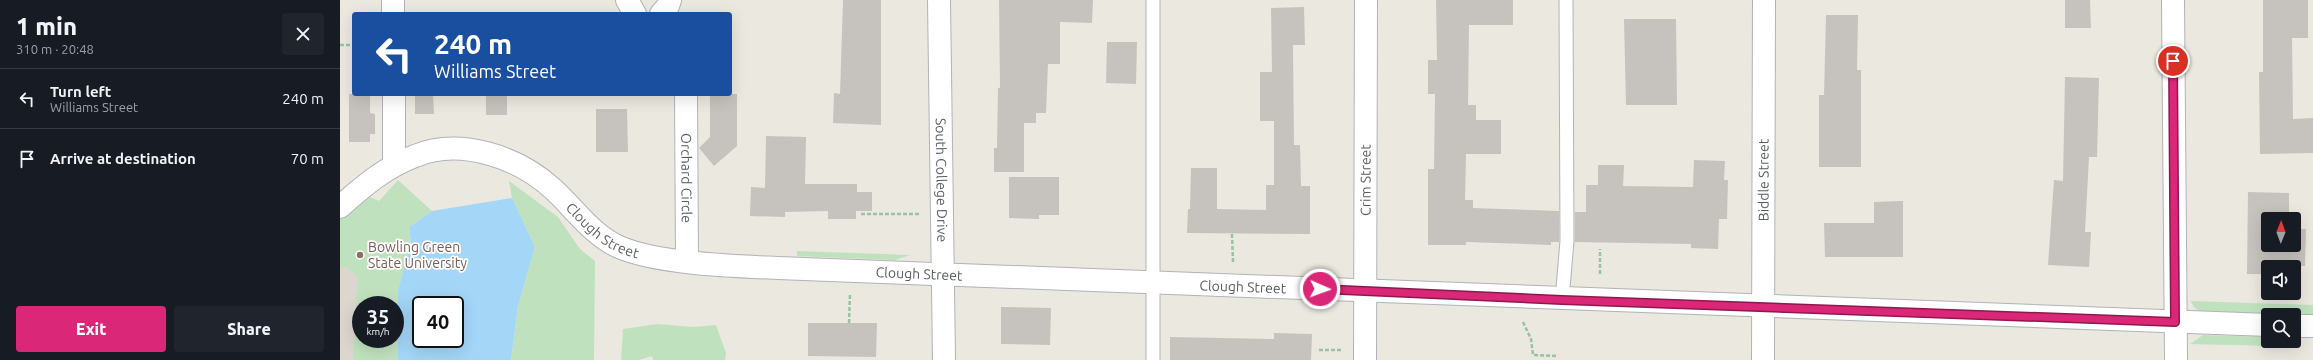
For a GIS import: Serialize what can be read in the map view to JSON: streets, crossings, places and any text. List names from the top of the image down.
{
  "streets": {
    "street": [
      "Orchard Circle",
      "South College Drive",
      "Crim Street",
      "Biddle Street",
      "Clough Street"
    ]
  },
  "crossings": [
    ["Orchard Circle", "Clough Street"],
    ["South College Drive", "Clough Street"],
    ["Crim Street", "Clough Street"],
    ["Biddle Street", "Clough Street"]
  ],
  "places": ["Bowling Green State University"],
  "north": "top",
  "page": {
    "heading": ["1 min", "310 m · 20:48"],
    "turn": ["240 m", "Williams Street"],
    "list": [
      {
        "name": "Turn left",
        "note": "Williams Street",
        "value": "240 m"
      },
      {
        "name": "Arrive at destination",
        "value": "70 m"
      }
    ],
    "speed": "35 km/h",
    "limit": "40",
    "buttons": ["Exit", "Share"]
  }
}
